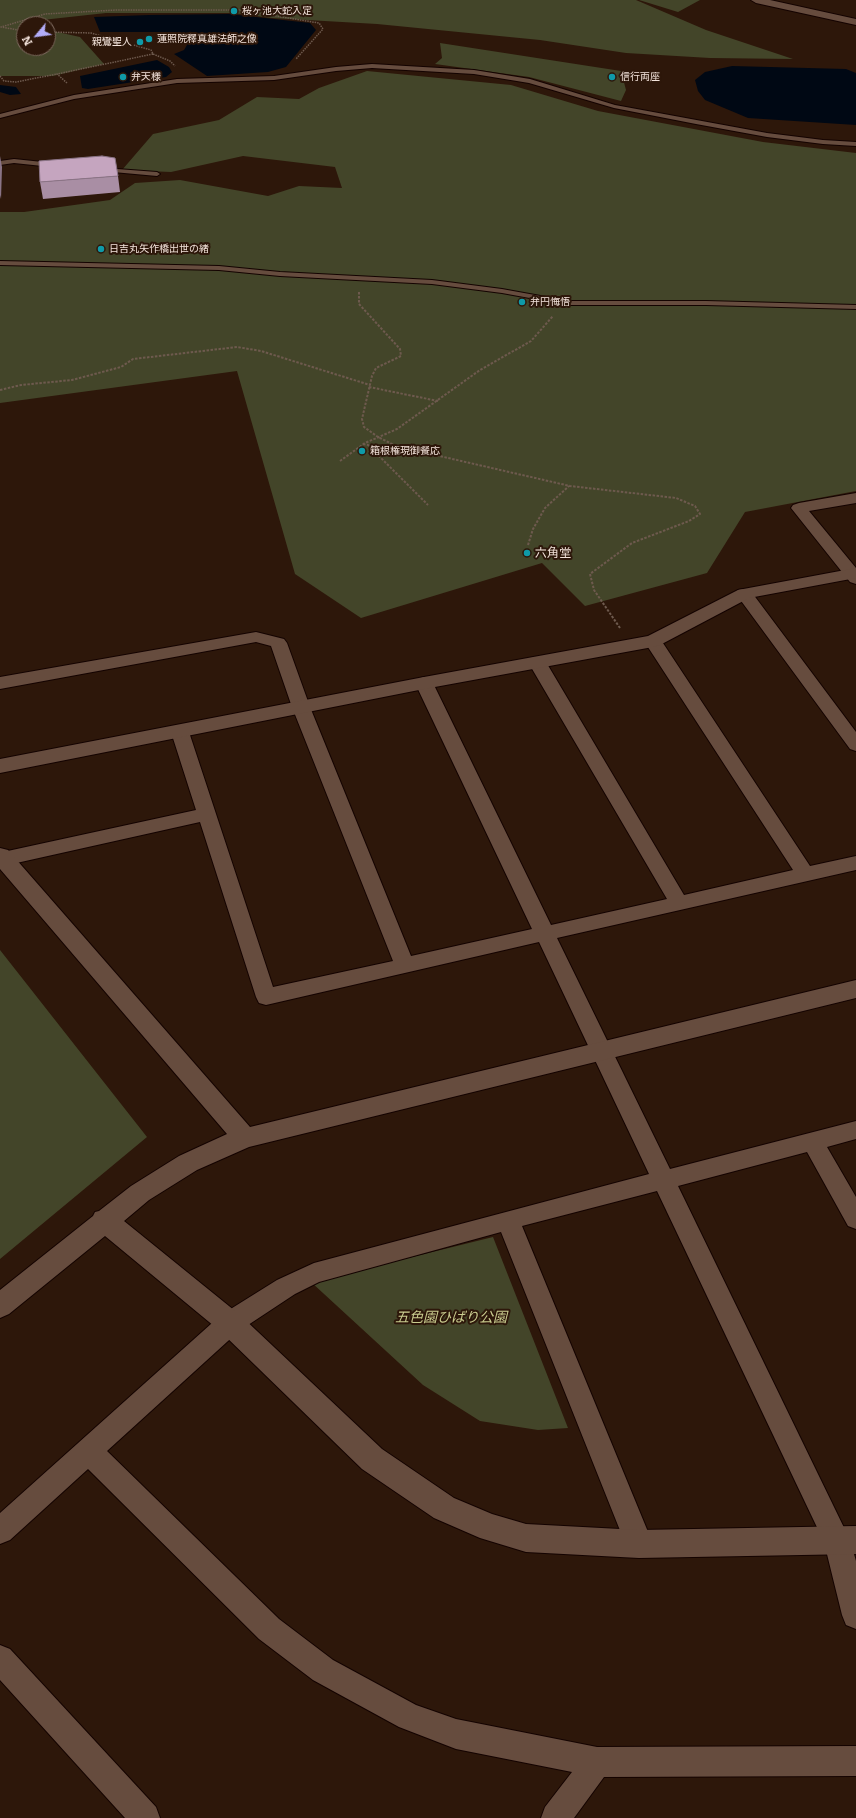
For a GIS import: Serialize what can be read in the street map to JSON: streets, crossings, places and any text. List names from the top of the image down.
{
  "parks": ["五色園ひばり公園"],
  "places": [
    "桜ヶ池大蛇入定",
    "蓮照院釋真雄法師之像",
    "親鸞聖人",
    "弁天様",
    "信行両座",
    "日吉丸矢作橋出世の緒",
    "弁円悔悟",
    "箱根権現御餐応",
    "六角堂"
  ],
  "north": "bottom left"
}
